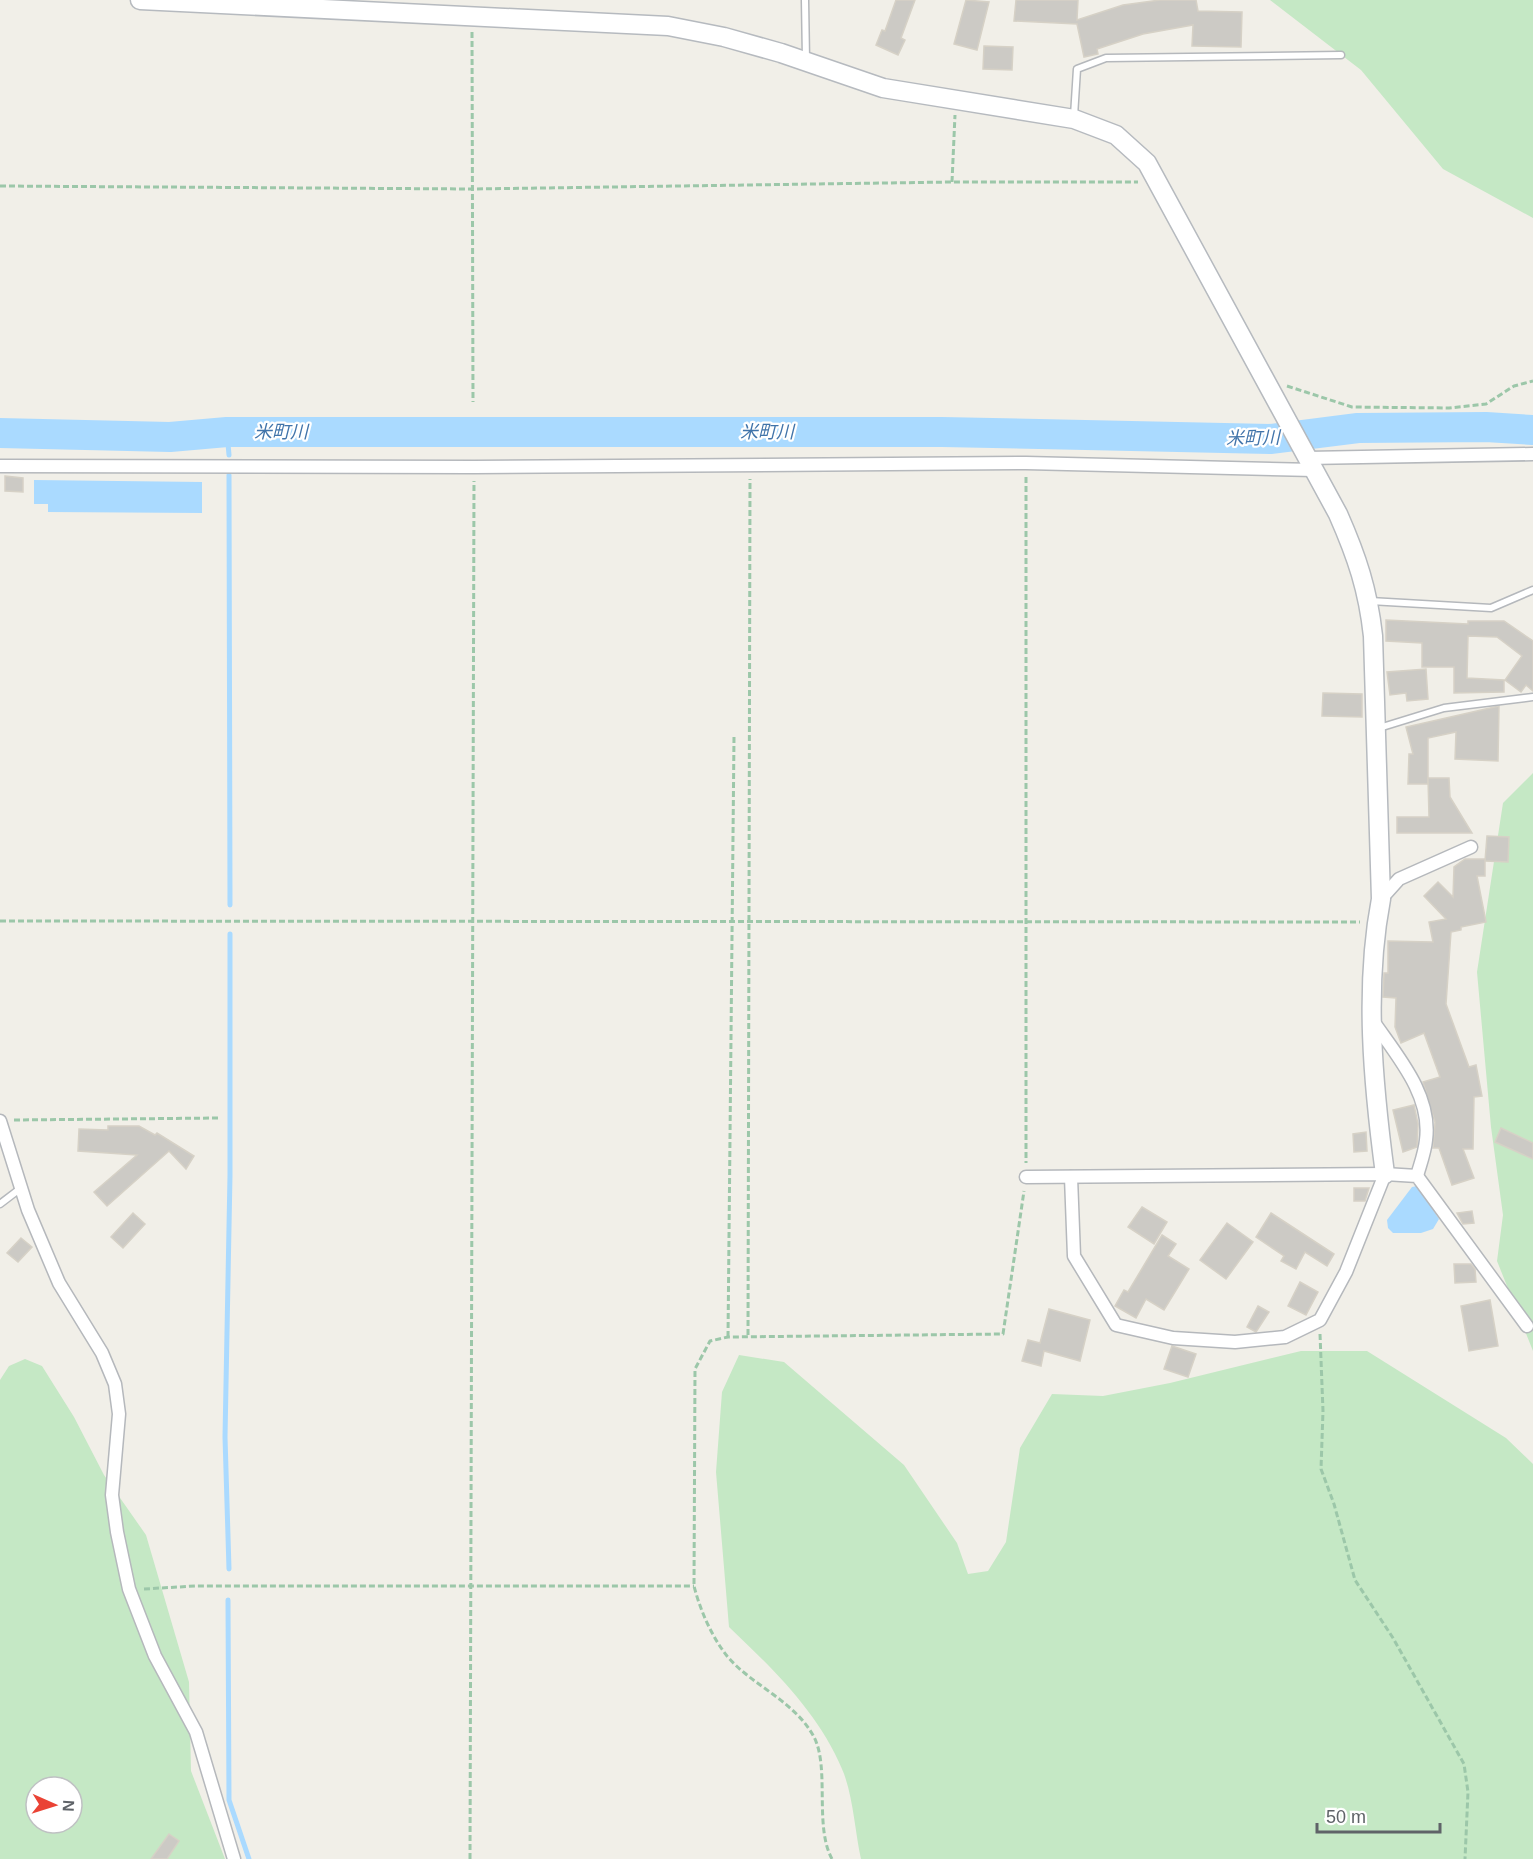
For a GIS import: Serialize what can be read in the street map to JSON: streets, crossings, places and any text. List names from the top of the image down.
{
  "water": ["米町川"],
  "scale_bar": "50 m",
  "north": "right"
}
